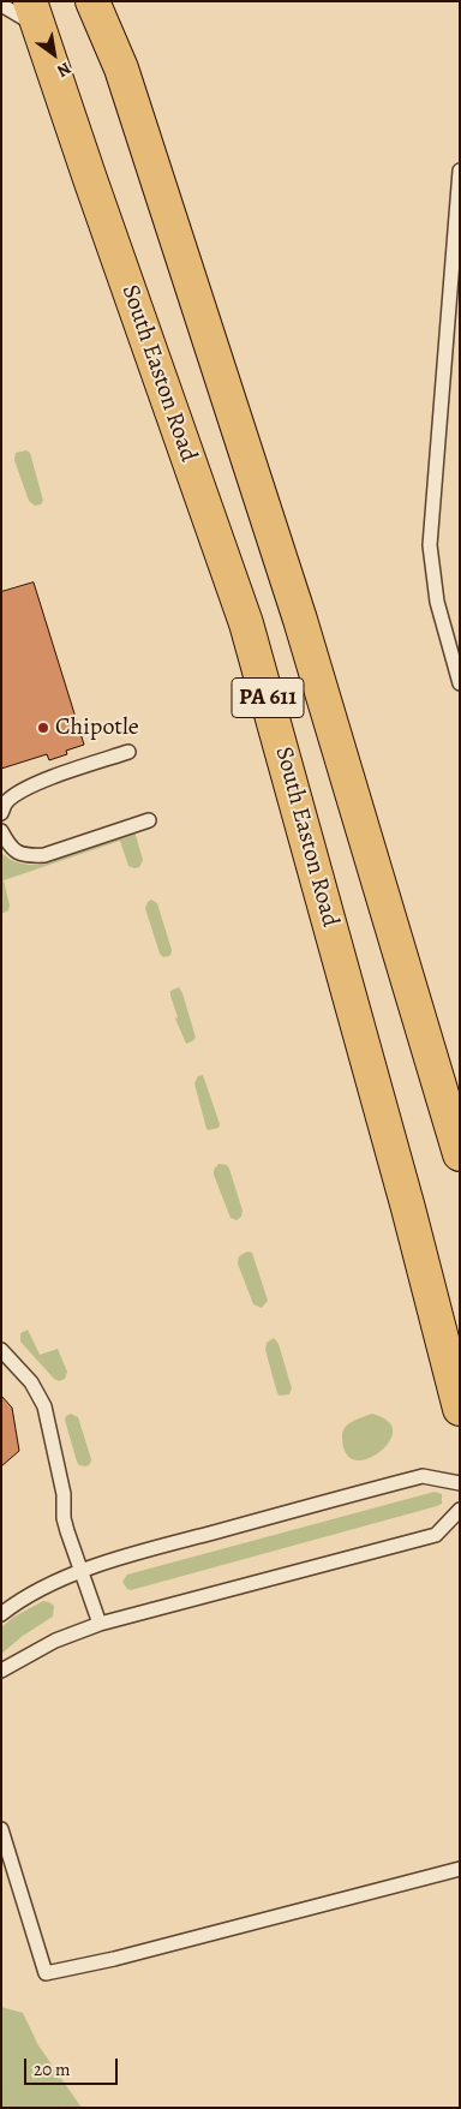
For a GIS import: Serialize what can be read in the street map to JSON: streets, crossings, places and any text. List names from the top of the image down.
{
  "streets": {
    "highway": ["South Easton Road", "PA 611"]
  },
  "places": ["Chipotle"],
  "scale_bar": "20 m",
  "north": "bottom right"
}
